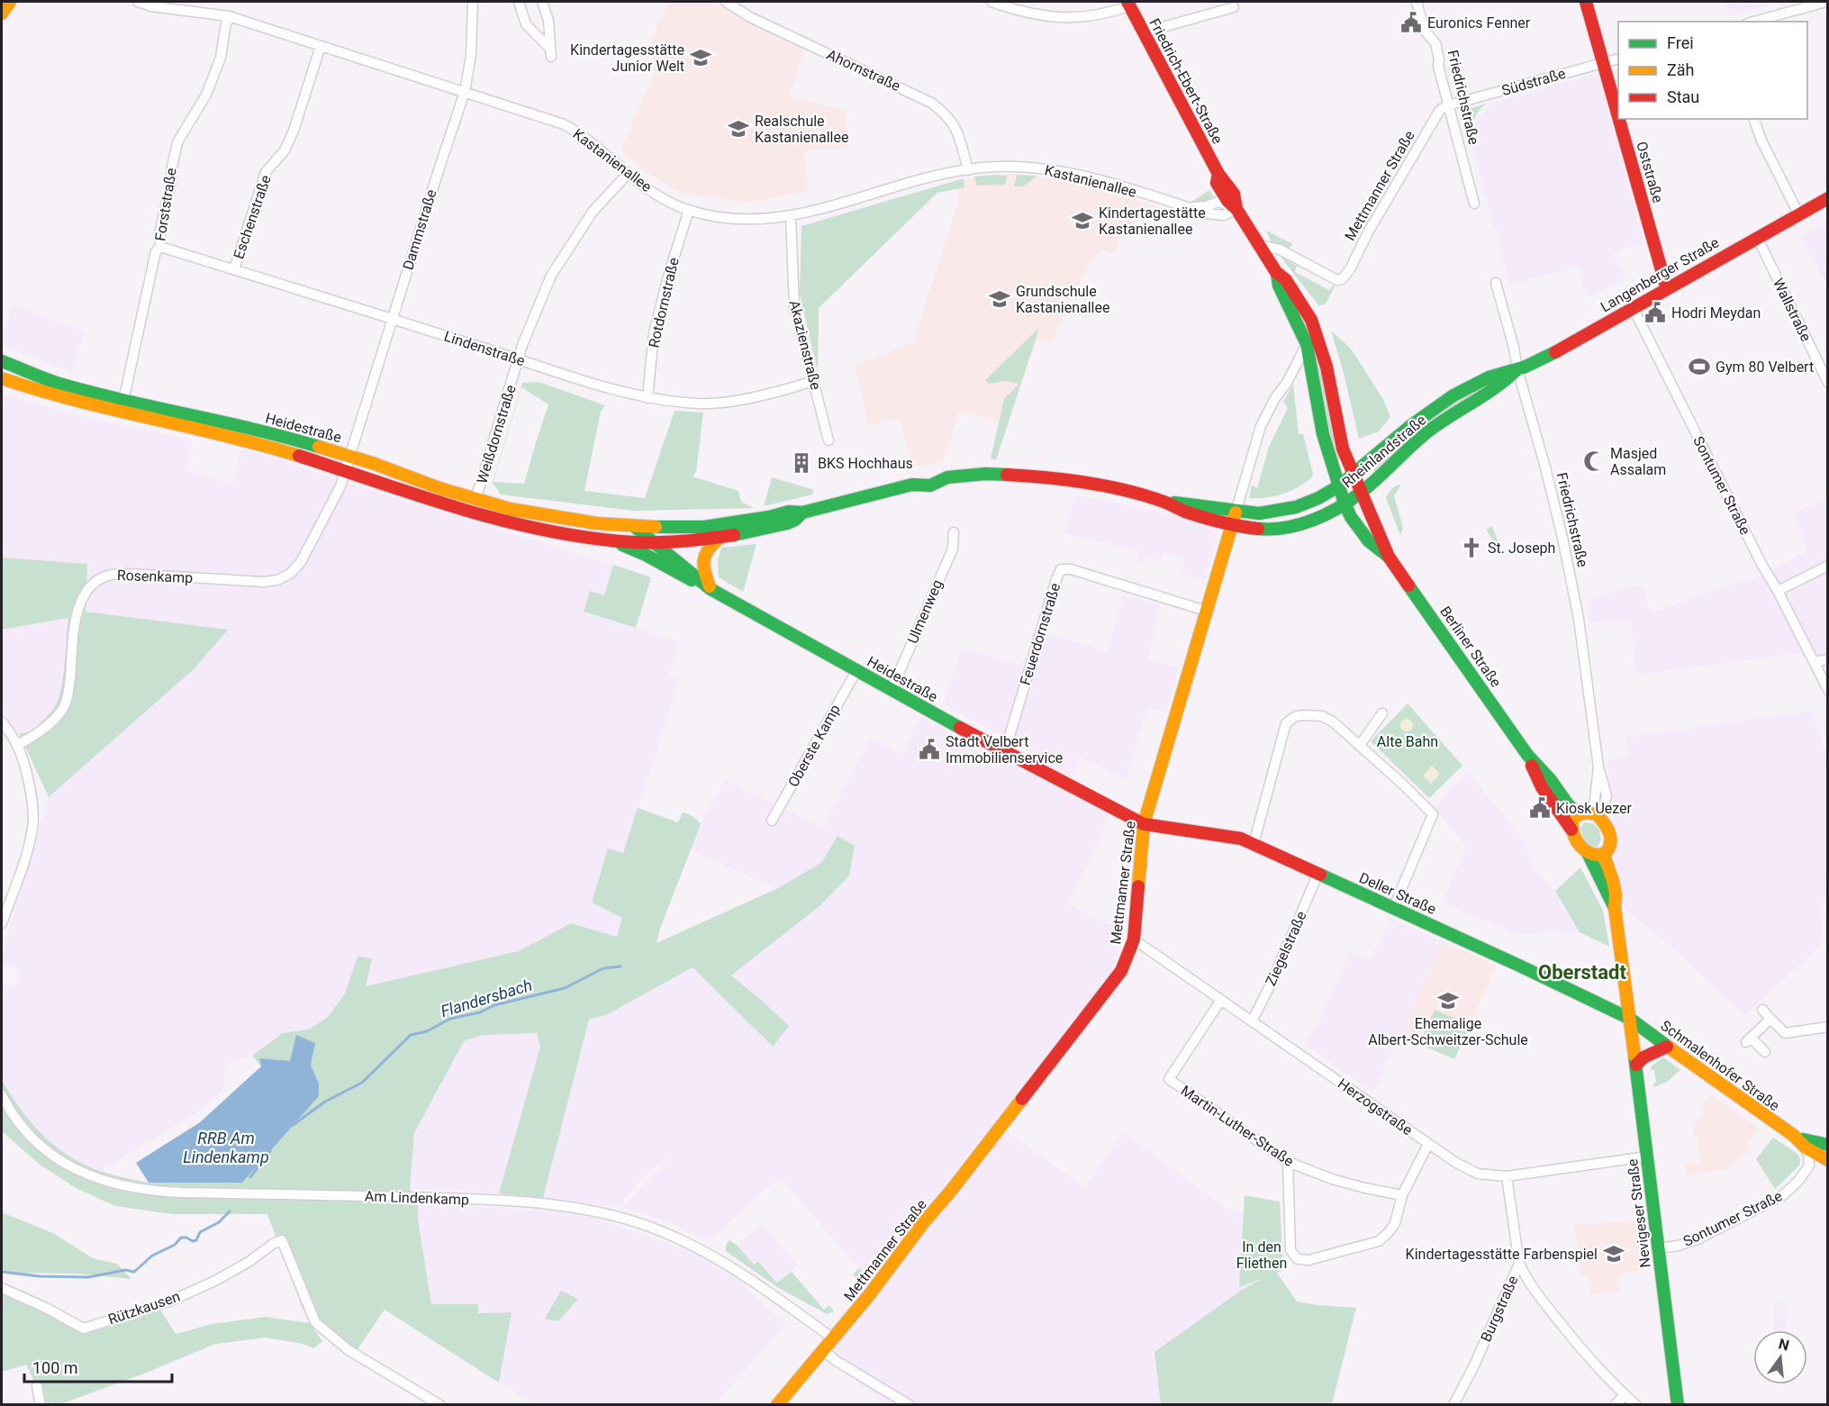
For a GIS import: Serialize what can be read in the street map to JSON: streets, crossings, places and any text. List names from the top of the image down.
{
  "streets": {
    "main road": [
      "Friedrich-Ebert-Straße",
      "Oststraße",
      "Mettmanner Straße",
      "Langenberger Straße",
      "Heidestraße",
      "Rheinlandstraße",
      "Berliner Straße",
      "Deller Straße",
      "Schmalenhofer Straße",
      "Nevigeser Straße"
    ],
    "street": [
      "Ahornstraße",
      "Südstraße",
      "Friedrichstraße",
      "Kastanienallee",
      "Forststraße",
      "Eschenstraße",
      "Dammstraße",
      "Rotdornstraße",
      "Wallstraße",
      "Akazienstraße",
      "Lindenstraße",
      "Weißdornstraße",
      "Sontumer Straße",
      "Rosenkamp",
      "Ulmenweg",
      "Feuerdornstraße",
      "Oberste Kamp",
      "Ziegelstraße",
      "Herzogstraße",
      "Martin-Luther-Straße",
      "Am Lindenkamp",
      "Rützkausen",
      "Burgstraße"
    ]
  },
  "crossings": [
    ["Ahornstraße", "Kastanienallee"],
    ["Friedrich-Ebert-Straße", "Kastanienallee"],
    ["Friedrich-Ebert-Straße", "Mettmanner Straße"],
    ["Friedrich-Ebert-Straße", "Rheinlandstraße"],
    ["Friedrich-Ebert-Straße", "Berliner Straße"],
    ["Südstraße", "Friedrichstraße"],
    ["Südstraße", "Oststraße"],
    ["Südstraße", "Mettmanner Straße"],
    ["Friedrichstraße", "Mettmanner Straße"],
    ["Friedrichstraße", "Langenberger Straße"],
    ["Friedrichstraße", "Rheinlandstraße"],
    ["Friedrichstraße", "Berliner Straße"],
    ["Kastanienallee", "Forststraße"],
    ["Kastanienallee", "Eschenstraße"],
    ["Kastanienallee", "Dammstraße"],
    ["Kastanienallee", "Rotdornstraße"],
    ["Kastanienallee", "Akazienstraße"],
    ["Kastanienallee", "Weißdornstraße"],
    ["Oststraße", "Langenberger Straße"],
    ["Mettmanner Straße", "Heidestraße"],
    ["Mettmanner Straße", "Rheinlandstraße"],
    ["Mettmanner Straße", "Feuerdornstraße"],
    ["Mettmanner Straße", "Deller Straße"],
    ["Mettmanner Straße", "Herzogstraße"],
    ["Mettmanner Straße", "Am Lindenkamp"],
    ["Forststraße", "Lindenstraße"],
    ["Forststraße", "Heidestraße"],
    ["Eschenstraße", "Lindenstraße"],
    ["Dammstraße", "Lindenstraße"],
    ["Dammstraße", "Heidestraße"],
    ["Dammstraße", "Rosenkamp"],
    ["Langenberger Straße", "Wallstraße"],
    ["Langenberger Straße", "Rheinlandstraße"],
    ["Langenberger Straße", "Sontumer Straße"],
    ["Rotdornstraße", "Lindenstraße"],
    ["Akazienstraße", "Lindenstraße"],
    ["Lindenstraße", "Weißdornstraße"],
    ["Heidestraße", "Weißdornstraße"],
    ["Heidestraße", "Rheinlandstraße"],
    ["Heidestraße", "Rosenkamp"],
    ["Heidestraße", "Ulmenweg"],
    ["Heidestraße", "Feuerdornstraße"],
    ["Heidestraße", "Oberste Kamp"],
    ["Heidestraße", "Deller Straße"],
    ["Rheinlandstraße", "Berliner Straße"],
    ["Sontumer Straße", "Schmalenhofer Straße"],
    ["Sontumer Straße", "Nevigeser Straße"],
    ["Deller Straße", "Ziegelstraße"],
    ["Deller Straße", "Schmalenhofer Straße"],
    ["Deller Straße", "Nevigeser Straße"],
    ["Ziegelstraße", "Herzogstraße"],
    ["Schmalenhofer Straße", "Nevigeser Straße"],
    ["Herzogstraße", "Martin-Luther-Straße"],
    ["Herzogstraße", "Nevigeser Straße"],
    ["Herzogstraße", "Burgstraße"]
  ],
  "districts": ["Oberstadt"],
  "water": ["Flandersbach", "RRB Am Lindenkamp"],
  "parks": ["Alte Bahn", "In den Fliethen"],
  "places": {
    "public building": [
      "Euronics Fenner",
      "Hodri Meydan",
      "Stadt Velbert Immobilienservice",
      "Kiosk Uezer"
    ],
    "school or university": [
      "Kindertagesstätte Junior Welt",
      "Realschule Kastanienallee",
      "Kindertagestätte Kastanienallee",
      "Grundschule Kastanienallee",
      "Ehemalige Albert-Schweitzer-Schule",
      "Kindertagesstätte Farbenspiel"
    ],
    "sports": ["Gym 80 Velbert"],
    "mosque": ["Masjed Assalam"],
    "building": ["BKS Hochhaus"],
    "church": ["St. Joseph"]
  },
  "legend": ["Frei", "Zäh", "Stau"],
  "scale_bar": "100 m",
  "north": "top"
}
